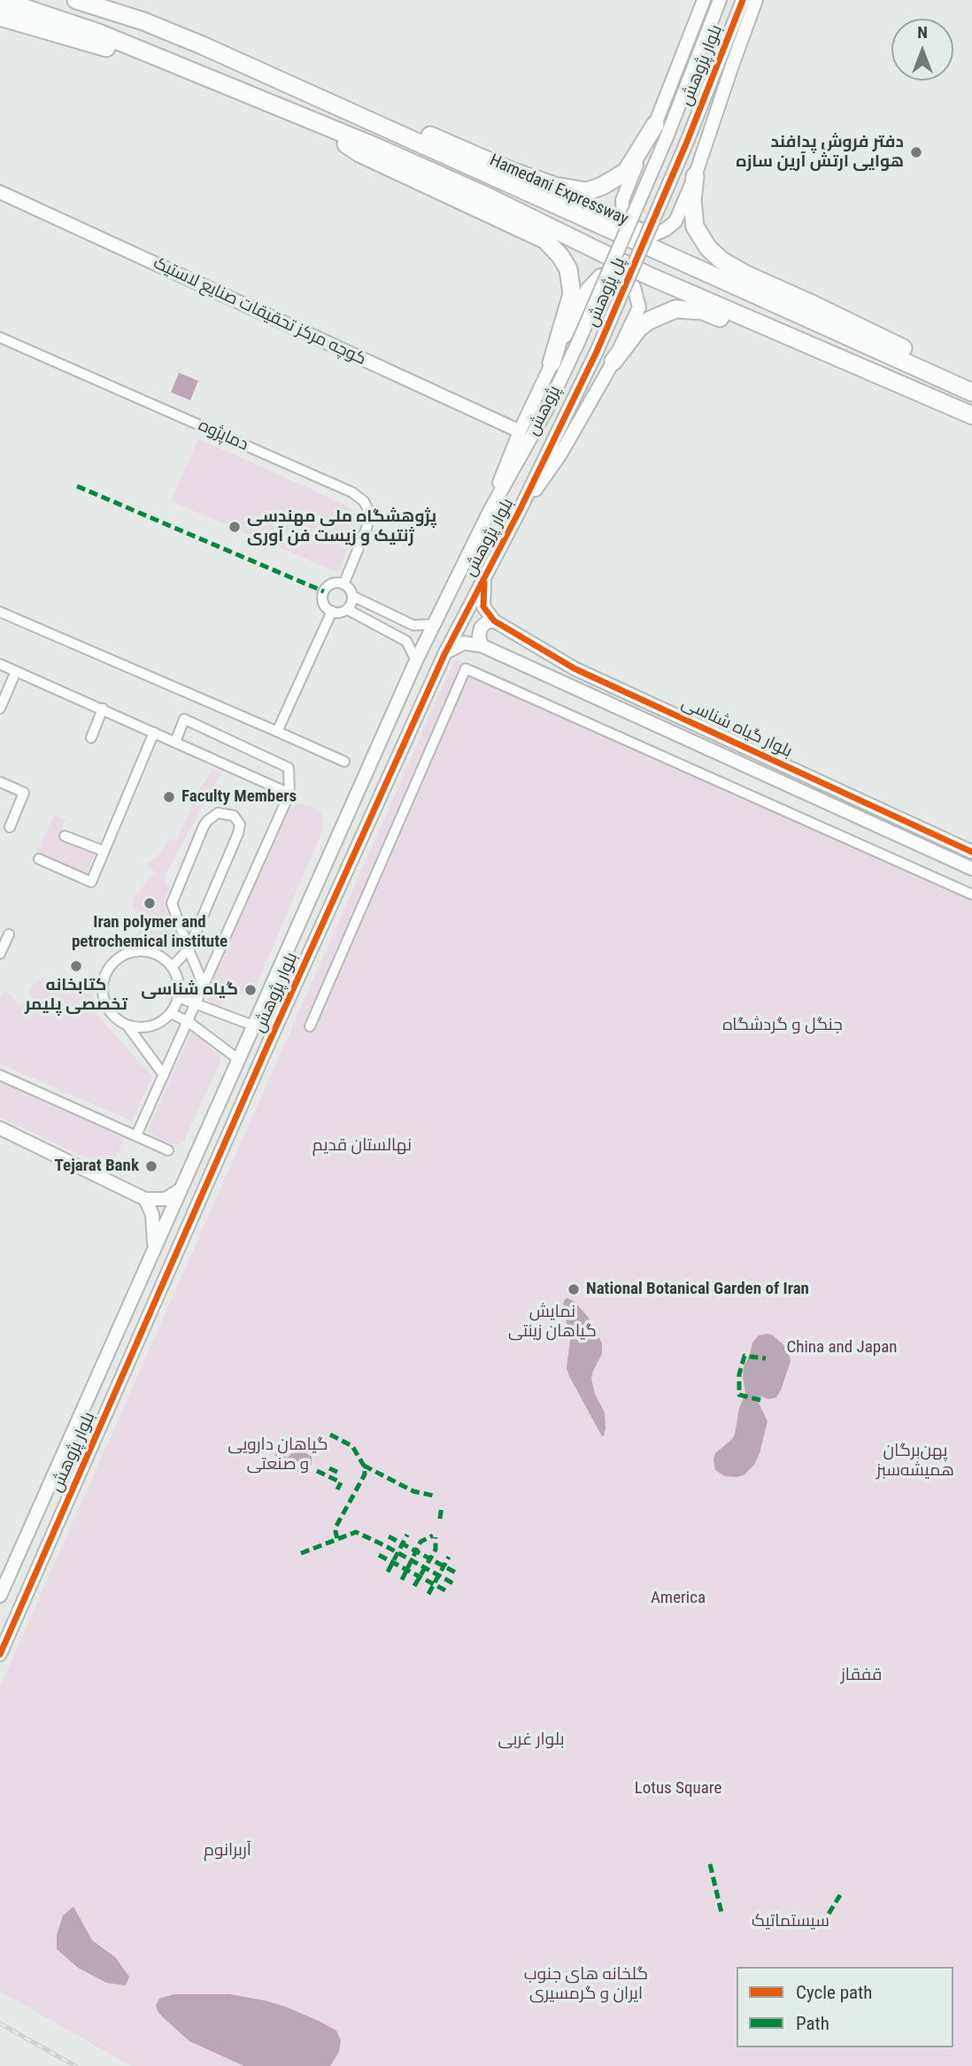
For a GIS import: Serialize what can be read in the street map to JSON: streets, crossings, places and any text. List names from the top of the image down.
{
  "streets": {
    "highway": ["Hamedani Expressway"],
    "street": [
      "بلوار پژوهش",
      "پل پژوهش",
      "کوچه مرکز تحقیقات صنایع لاستیک",
      "پژوهش",
      "دماپژوه",
      "بلوار گیاه شناسی"
    ]
  },
  "crossings": [
    ["بلوار پژوهش", "پل پژوهش"],
    ["بلوار پژوهش", "پژوهش"],
    ["پل پژوهش", "پژوهش"]
  ],
  "parks": [
    "جنگل و گردشگاه",
    "نهالستان قدیم",
    "نمایش گیاهان زینتی",
    "China and Japan",
    "گیاهان دارویی و صنعتی",
    "پهن‌برگان همیشه‌سبز",
    "America",
    "قفقاز",
    "بلوار غربی",
    "Lotus Square",
    "آربرانوم",
    "سیستماتیک",
    "گلخانه های جنوب ایران و گرمسیری"
  ],
  "places": [
    "دفتر فروش پدافند هوایی ارتش آرین سازه",
    "پژوهشگاه ملی مهندسی ژنتیک و زیست فن آوری",
    "Faculty Members",
    "Iran polymer and petrochemical institute",
    "کتابخانه تخصصی پلیمر",
    "گیاه شناسی",
    "Tejarat Bank",
    "National Botanical Garden of Iran"
  ],
  "legend": ["Cycle path", "Path"],
  "north": "top"
}
